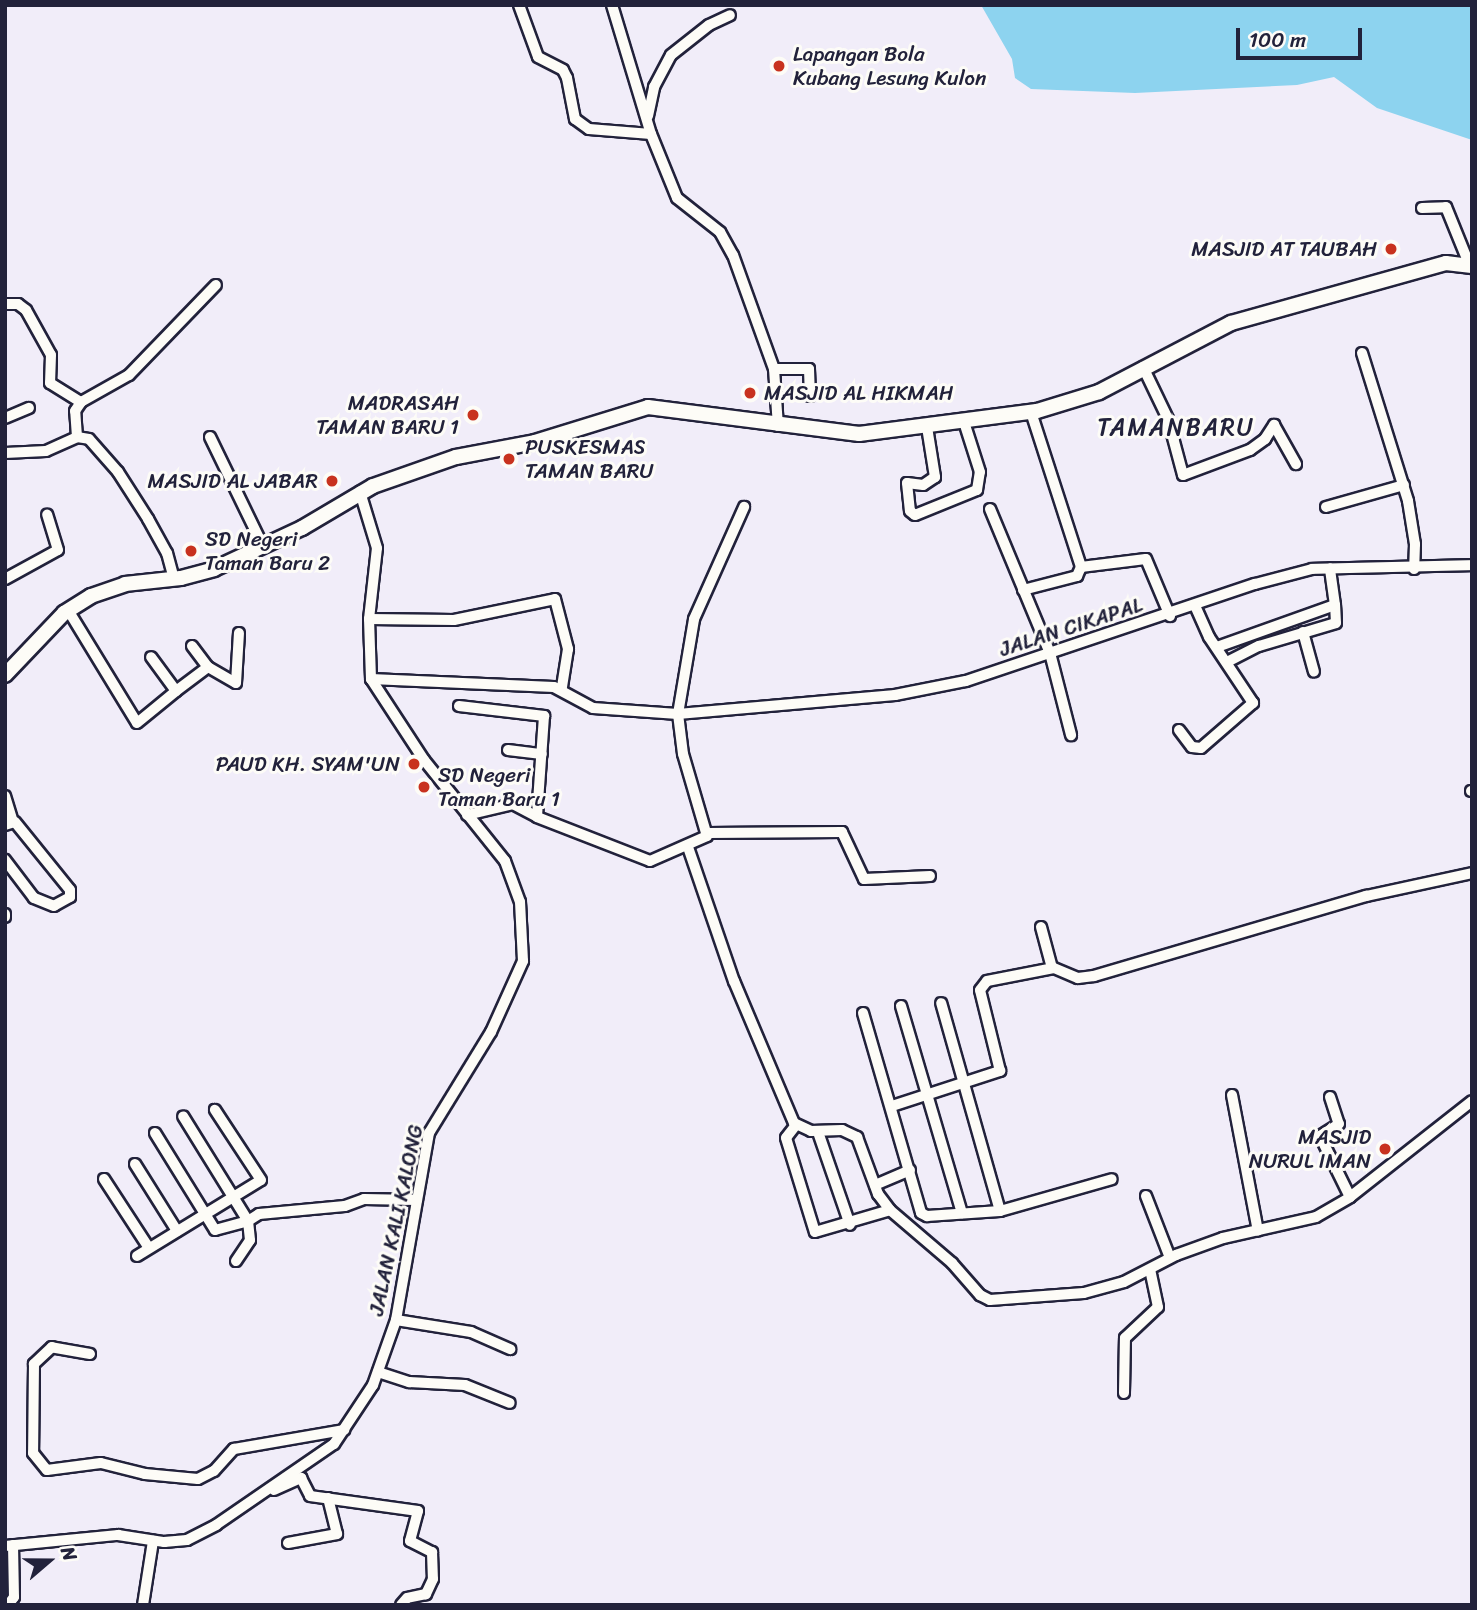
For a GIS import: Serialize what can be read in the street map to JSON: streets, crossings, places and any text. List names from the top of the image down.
{
  "streets": {
    "street": ["JALAN CIKAPAL", "JALAN KALI KALONG"]
  },
  "districts": ["TAMANBARU"],
  "places": [
    "Lapangan Bola Kubang Lesung Kulon",
    "MASJID AT TAUBAH",
    "MASJID AL HIKMAH",
    "MADRASAH TAMAN BARU 1",
    "PUSKESMAS TAMAN BARU",
    "MASJID AL JABAR",
    "SD Negeri Taman Baru 2",
    "PAUD KH. SYAM'UN",
    "SD Negeri Taman Baru 1",
    "MASJID NURUL IMAN"
  ],
  "scale_bar": "100 m",
  "north": "right"
}
